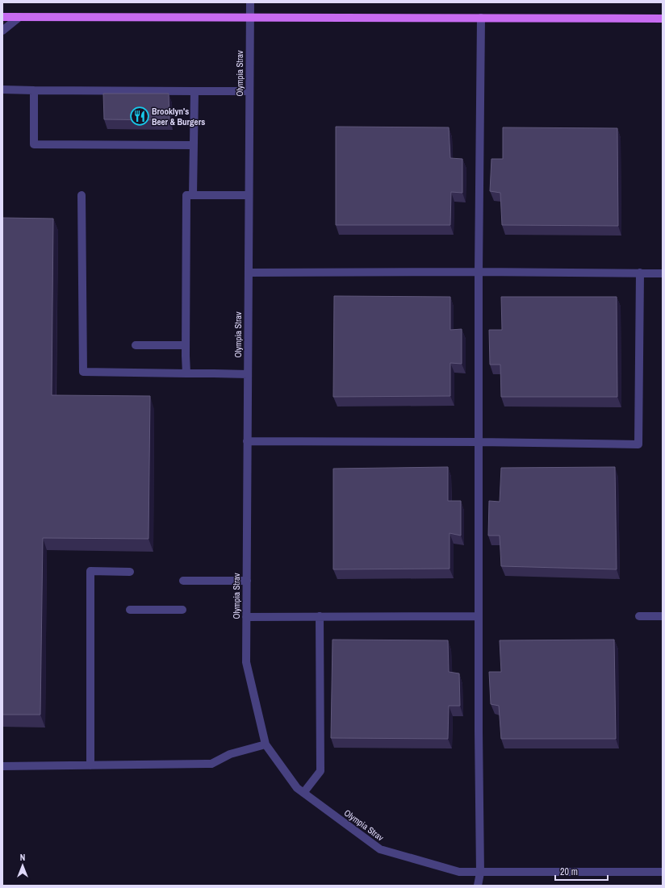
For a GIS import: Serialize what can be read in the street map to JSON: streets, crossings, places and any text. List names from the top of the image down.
{
  "streets": {
    "street": ["Olympia Strav"]
  },
  "places": {
    "restaurant": ["Brooklyn's Beer & Burgers"]
  },
  "scale_bar": "20 m",
  "north": "top"
}
